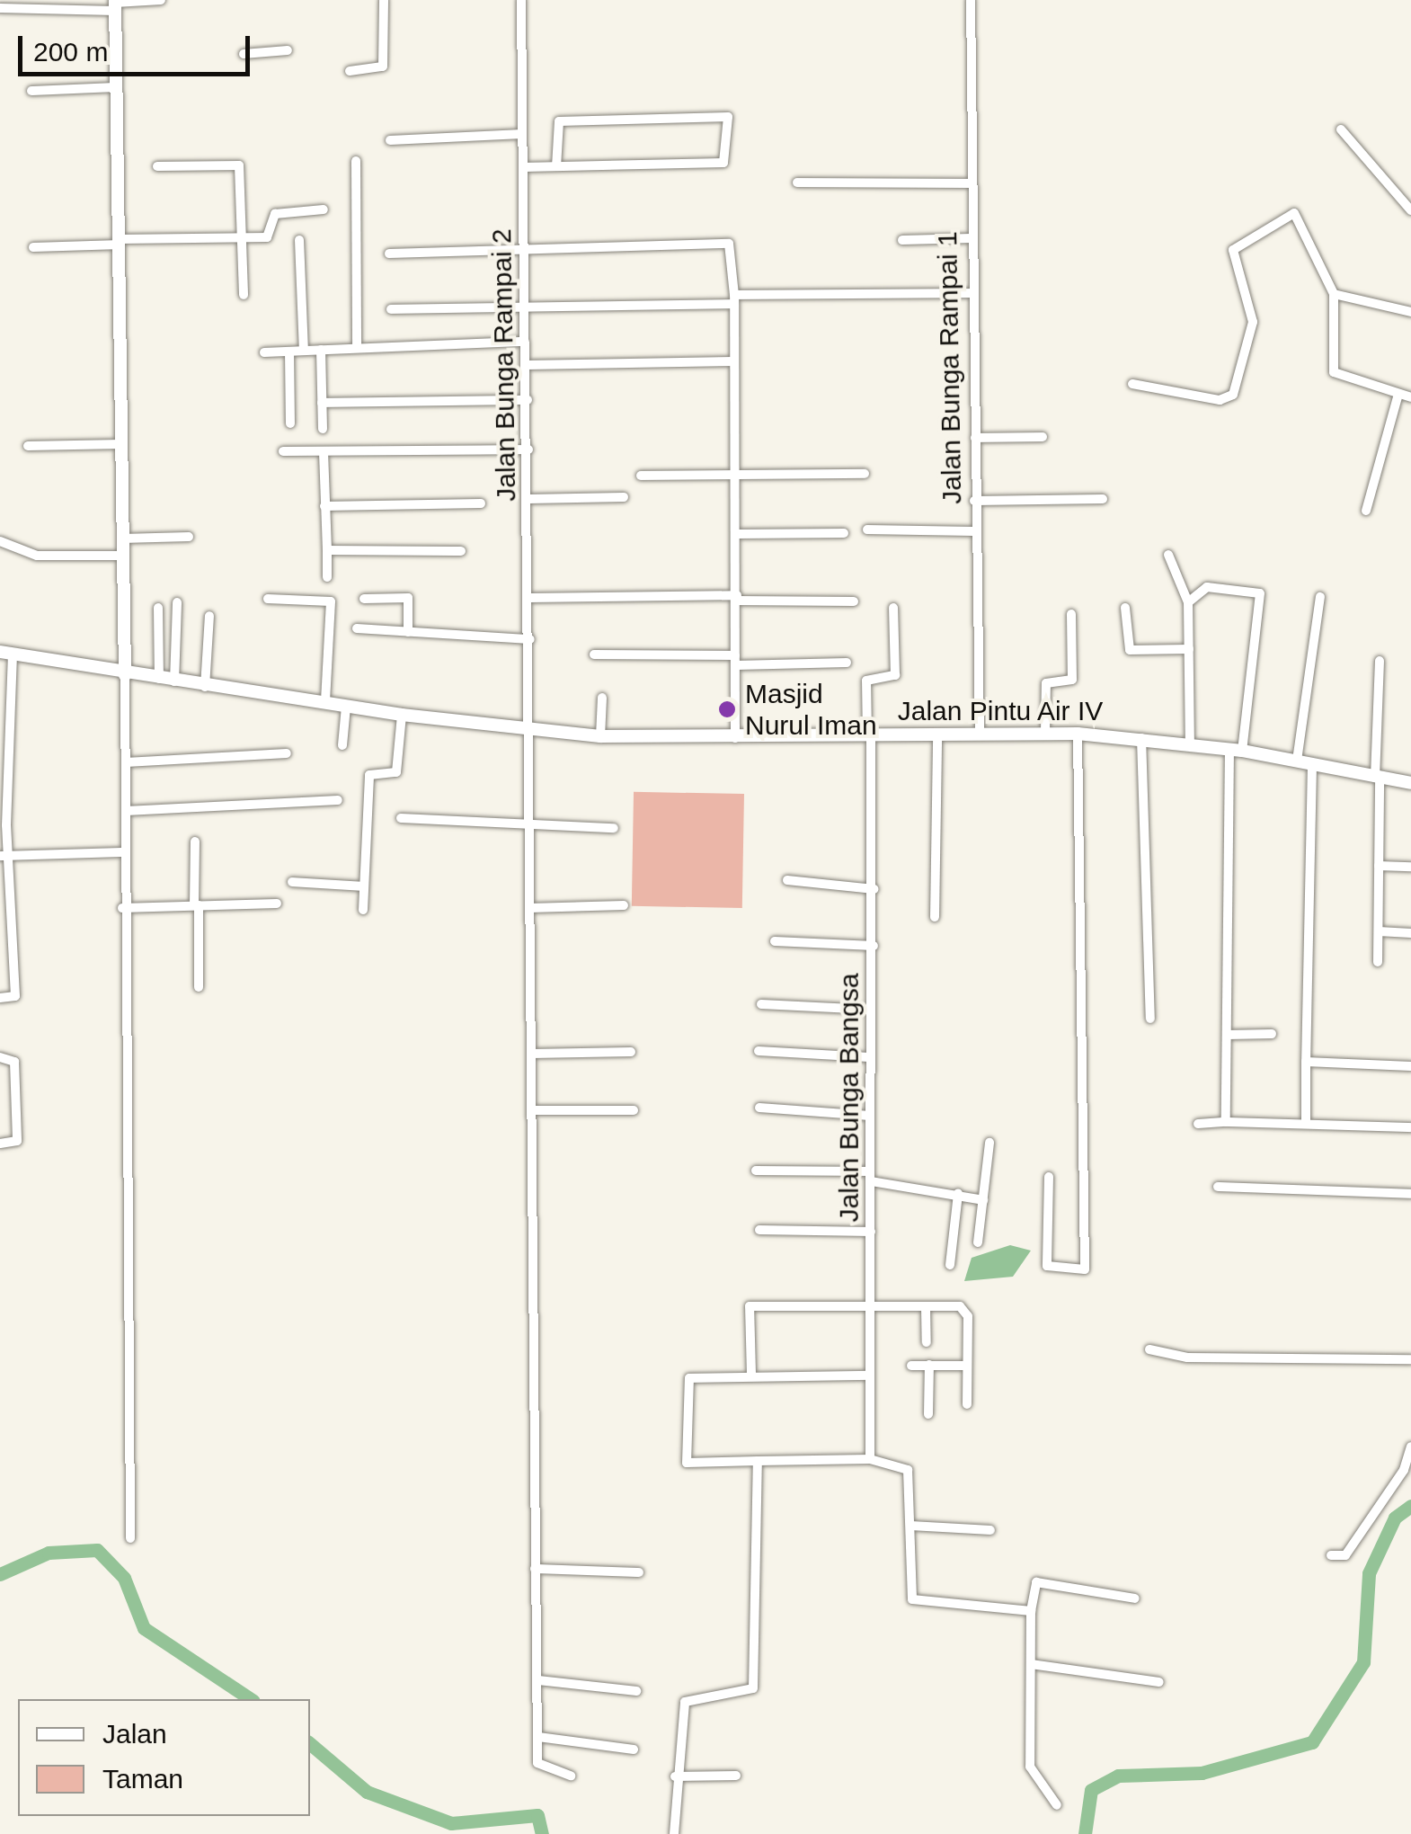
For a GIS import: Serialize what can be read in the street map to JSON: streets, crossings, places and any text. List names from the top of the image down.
{
  "streets": {
    "main road": ["Jalan Pintu Air IV"],
    "street": ["Jalan Bunga Rampai 2", "Jalan Bunga Rampai 1", "Jalan Bunga Bangsa"]
  },
  "crossings": [
    ["Jalan Bunga Rampai 2", "Jalan Pintu Air IV"],
    ["Jalan Bunga Rampai 1", "Jalan Pintu Air IV"],
    ["Jalan Pintu Air IV", "Jalan Bunga Bangsa"]
  ],
  "places": ["Masjid Nurul Iman"],
  "legend": ["Jalan", "Taman"],
  "scale_bar": "200 m"
}
